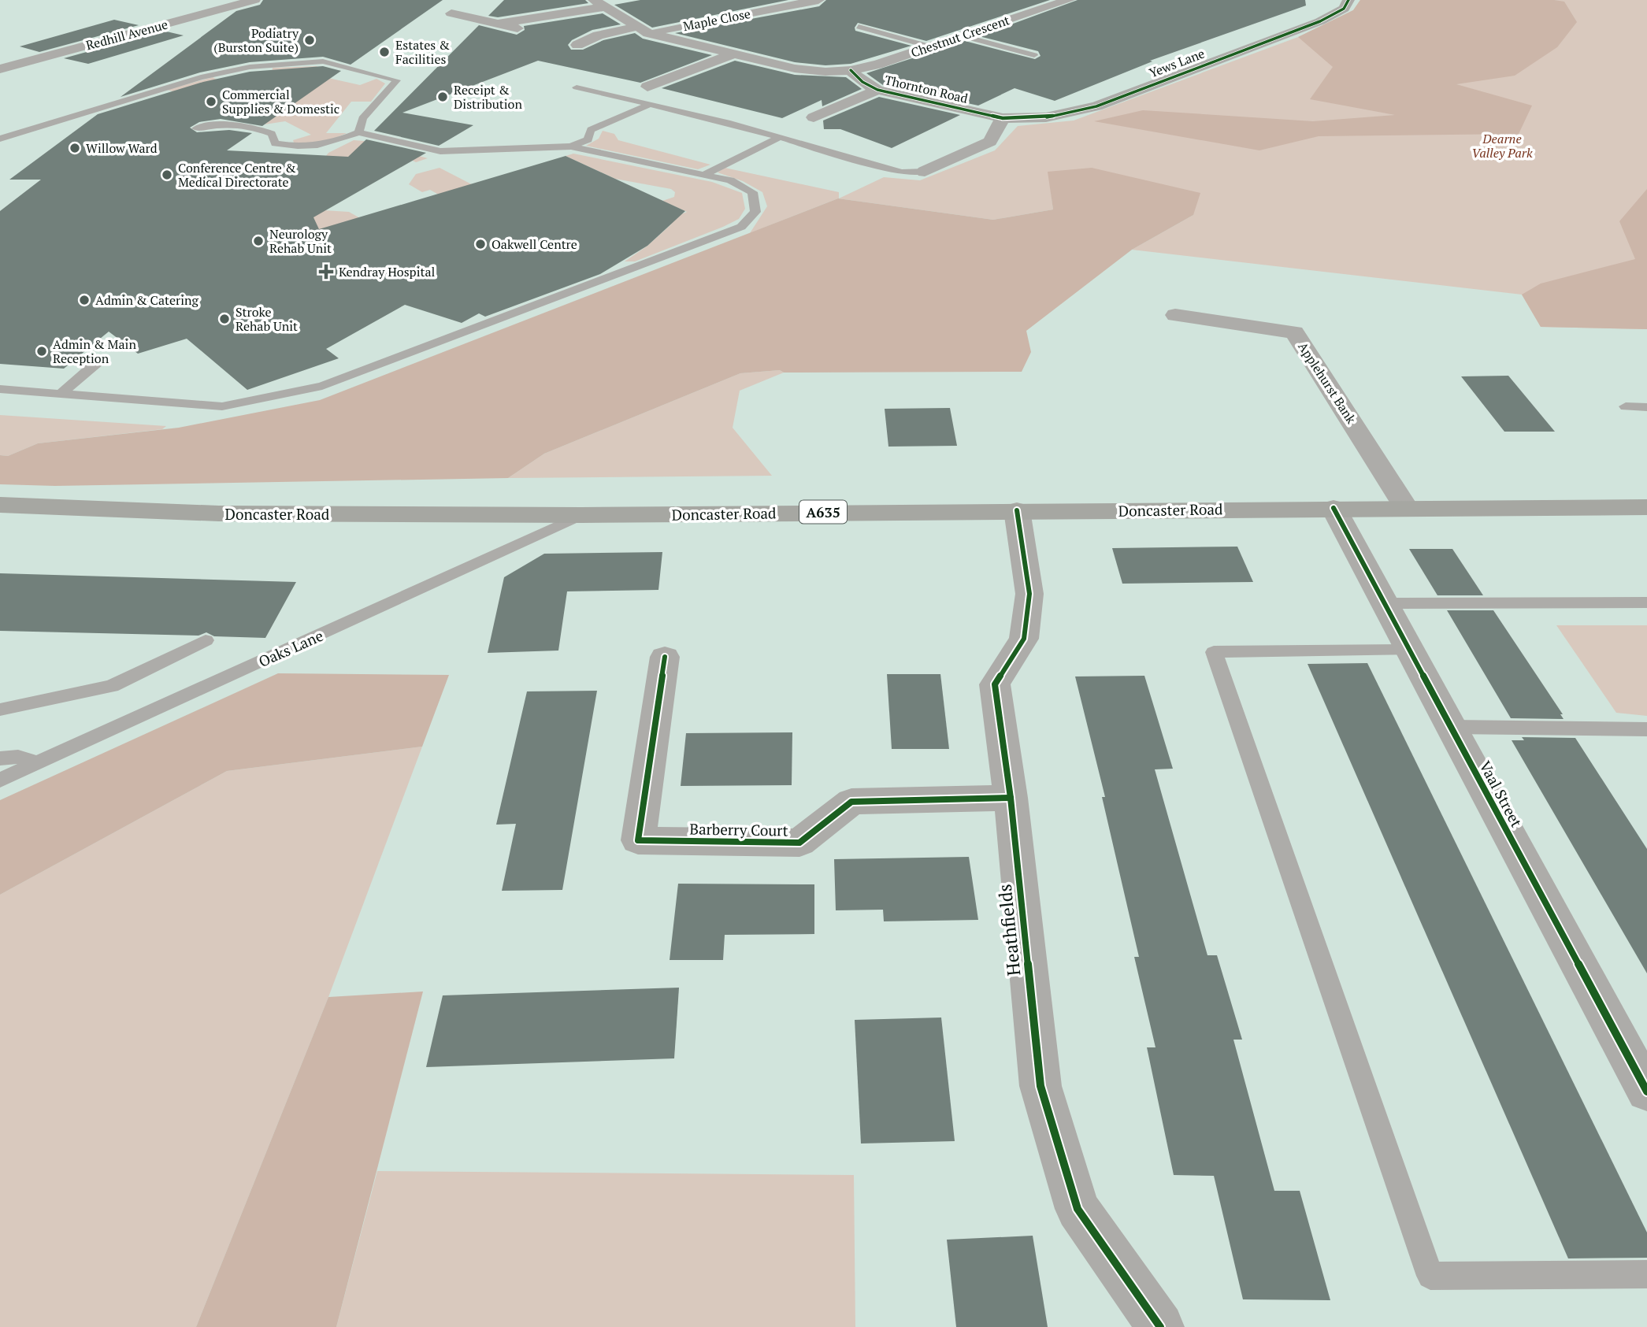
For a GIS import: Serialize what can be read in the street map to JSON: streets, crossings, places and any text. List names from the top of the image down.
{
  "streets": {
    "highway": ["Doncaster Road", "A635"],
    "street": [
      "Maple Close",
      "Redhill Avenue",
      "Chestnut Crescent",
      "Yews Lane",
      "Thornton Road",
      "Applehurst Bank",
      "Vaal Street",
      "Barberry Court",
      "Heathfields"
    ],
    "lane": ["Oaks Lane"]
  },
  "crossings": [
    ["Chestnut Crescent", "Thornton Road"],
    ["Yews Lane", "Thornton Road"],
    ["Applehurst Bank", "Doncaster Road"],
    ["Doncaster Road", "Oaks Lane"],
    ["Doncaster Road", "Vaal Street"],
    ["Doncaster Road", "Heathfields"],
    ["Barberry Court", "Heathfields"]
  ],
  "parks": ["Dearne Valley Park"],
  "places": {
    "other": [
      "Podiatry (Burston Suite)",
      "Estates & Facilities",
      "Receipt & Distribution",
      "Commercial Supplies & Domestic",
      "Willow Ward",
      "Conference Centre & Medical Directorate",
      "Neurology Rehab Unit",
      "Oakwell Centre",
      "Admin & Catering",
      "Stroke Rehab Unit",
      "Admin & Main Reception"
    ],
    "health": ["Kendray Hospital"]
  }
}
